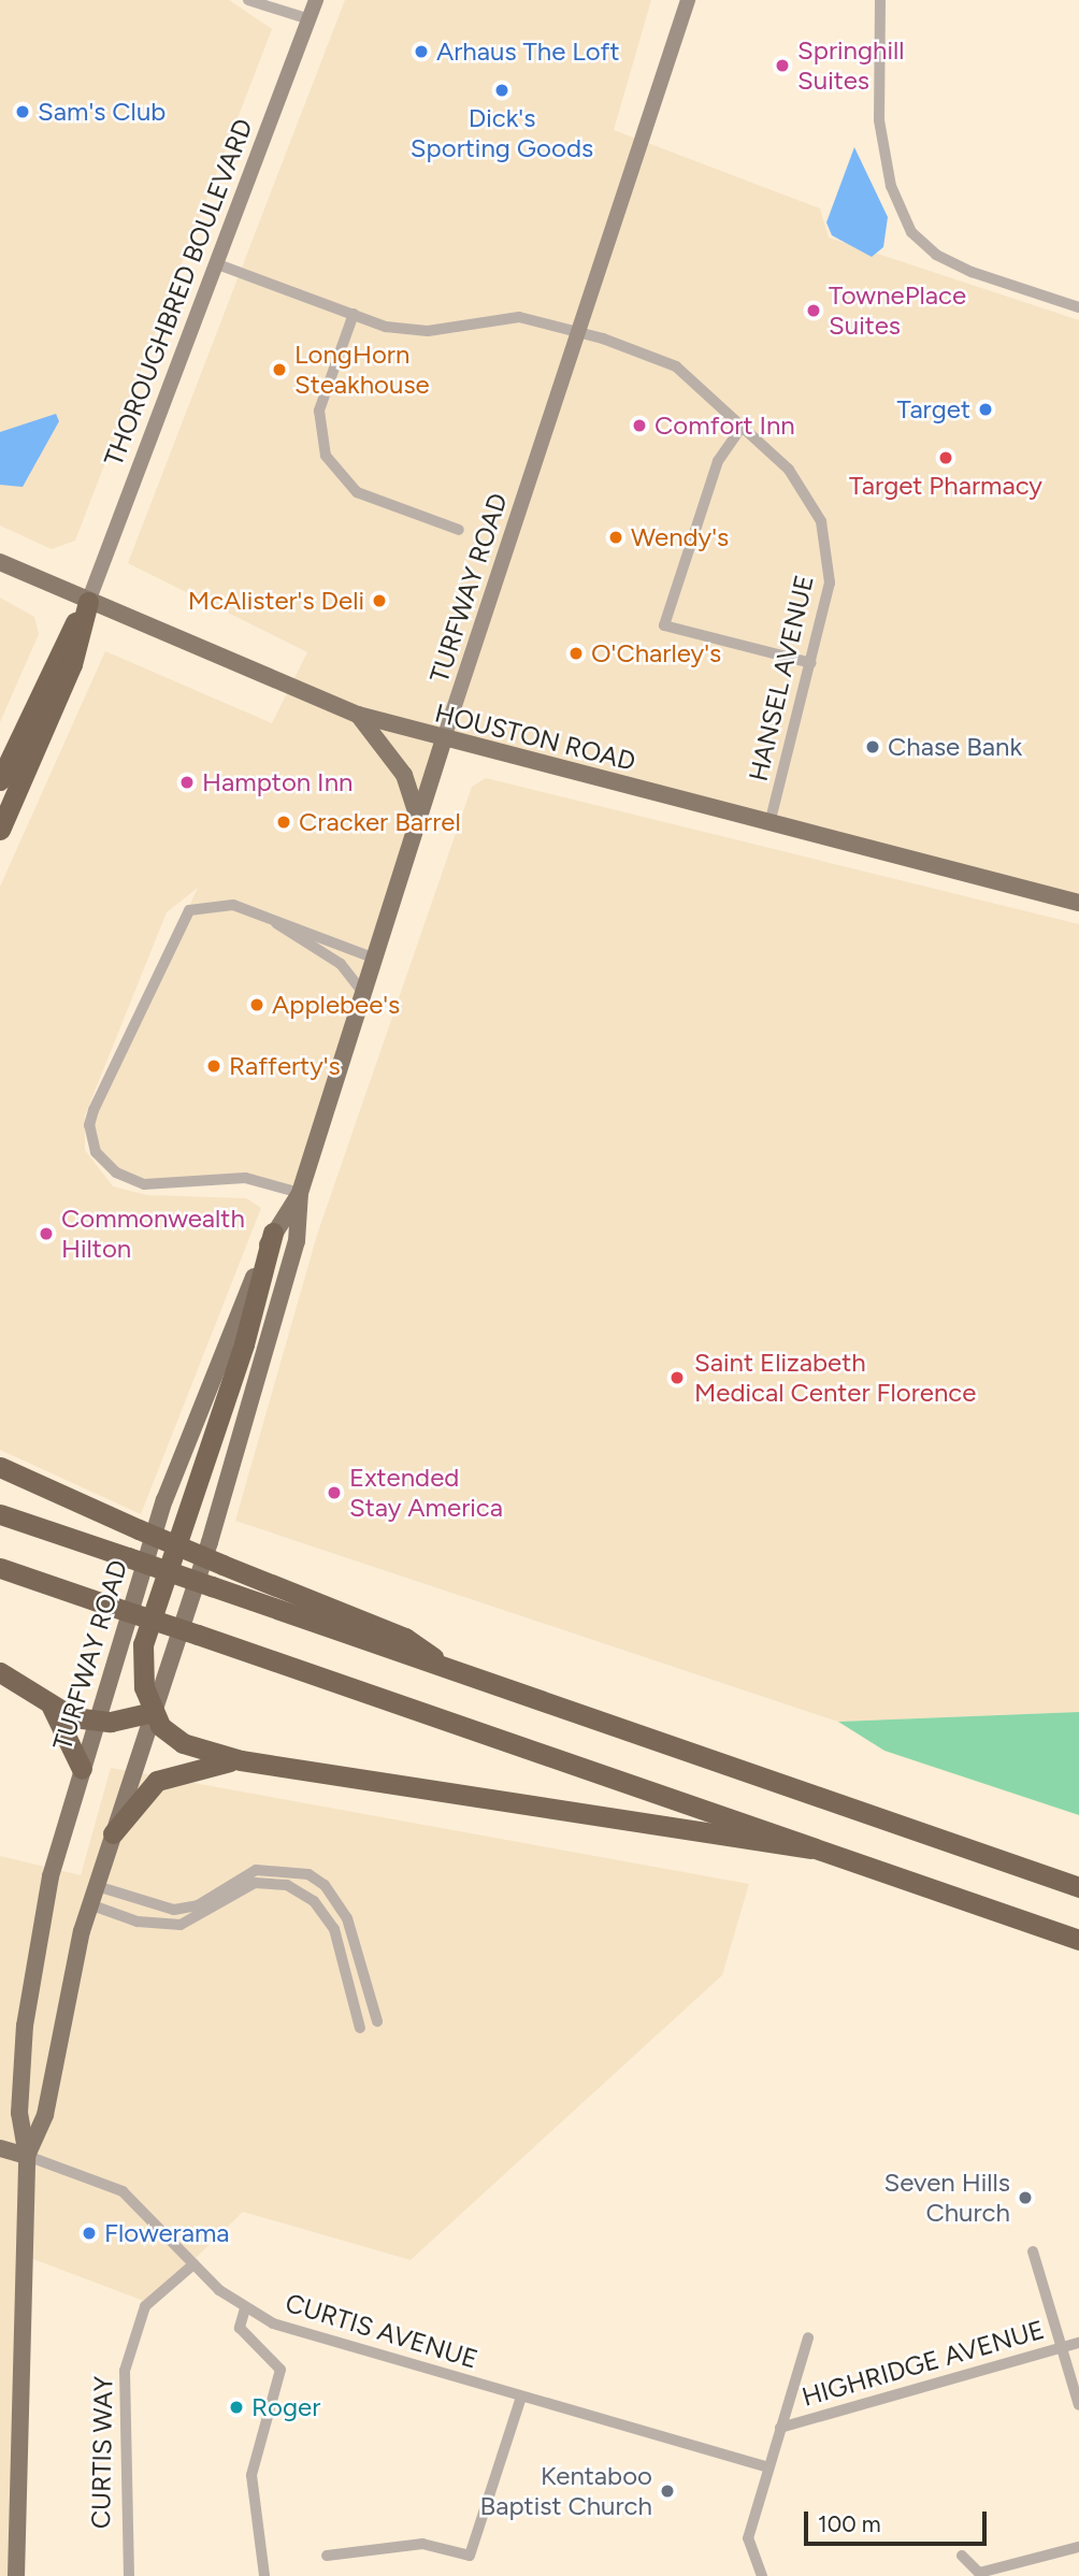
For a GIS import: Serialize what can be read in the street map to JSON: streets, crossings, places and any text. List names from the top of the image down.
{
  "streets": {
    "main road": ["THOROUGHBRED BOULEVARD", "TURFWAY ROAD", "HOUSTON ROAD"],
    "street": [
      "HANSEL AVENUE",
      "CURTIS AVENUE",
      "HIGHRIDGE AVENUE",
      "CURTIS WAY"
    ]
  },
  "crossings": [
    ["THOROUGHBRED BOULEVARD", "HANSEL AVENUE"],
    ["THOROUGHBRED BOULEVARD", "HOUSTON ROAD"],
    ["TURFWAY ROAD", "HANSEL AVENUE"],
    ["TURFWAY ROAD", "HOUSTON ROAD"],
    ["TURFWAY ROAD", "CURTIS AVENUE"],
    ["HANSEL AVENUE", "HOUSTON ROAD"],
    ["CURTIS AVENUE", "CURTIS WAY"]
  ],
  "places": [
    "Arhaus The Loft",
    "Springhill Suites",
    "Dick's Sporting Goods",
    "Sam's Club",
    "TownePlace Suites",
    "LongHorn Steakhouse",
    "Target",
    "Comfort Inn",
    "Target Pharmacy",
    "Wendy's",
    "McAlister's Deli",
    "O'Charley's",
    "Chase Bank",
    "Hampton Inn",
    "Cracker Barrel",
    "Applebee's",
    "Rafferty's",
    "Commonwealth Hilton",
    "Saint Elizabeth Medical Center Florence",
    "Extended Stay America",
    "Seven Hills Church",
    "Flowerama",
    "Roger",
    "Kentaboo Baptist Church"
  ],
  "scale_bar": "100 m"
}
